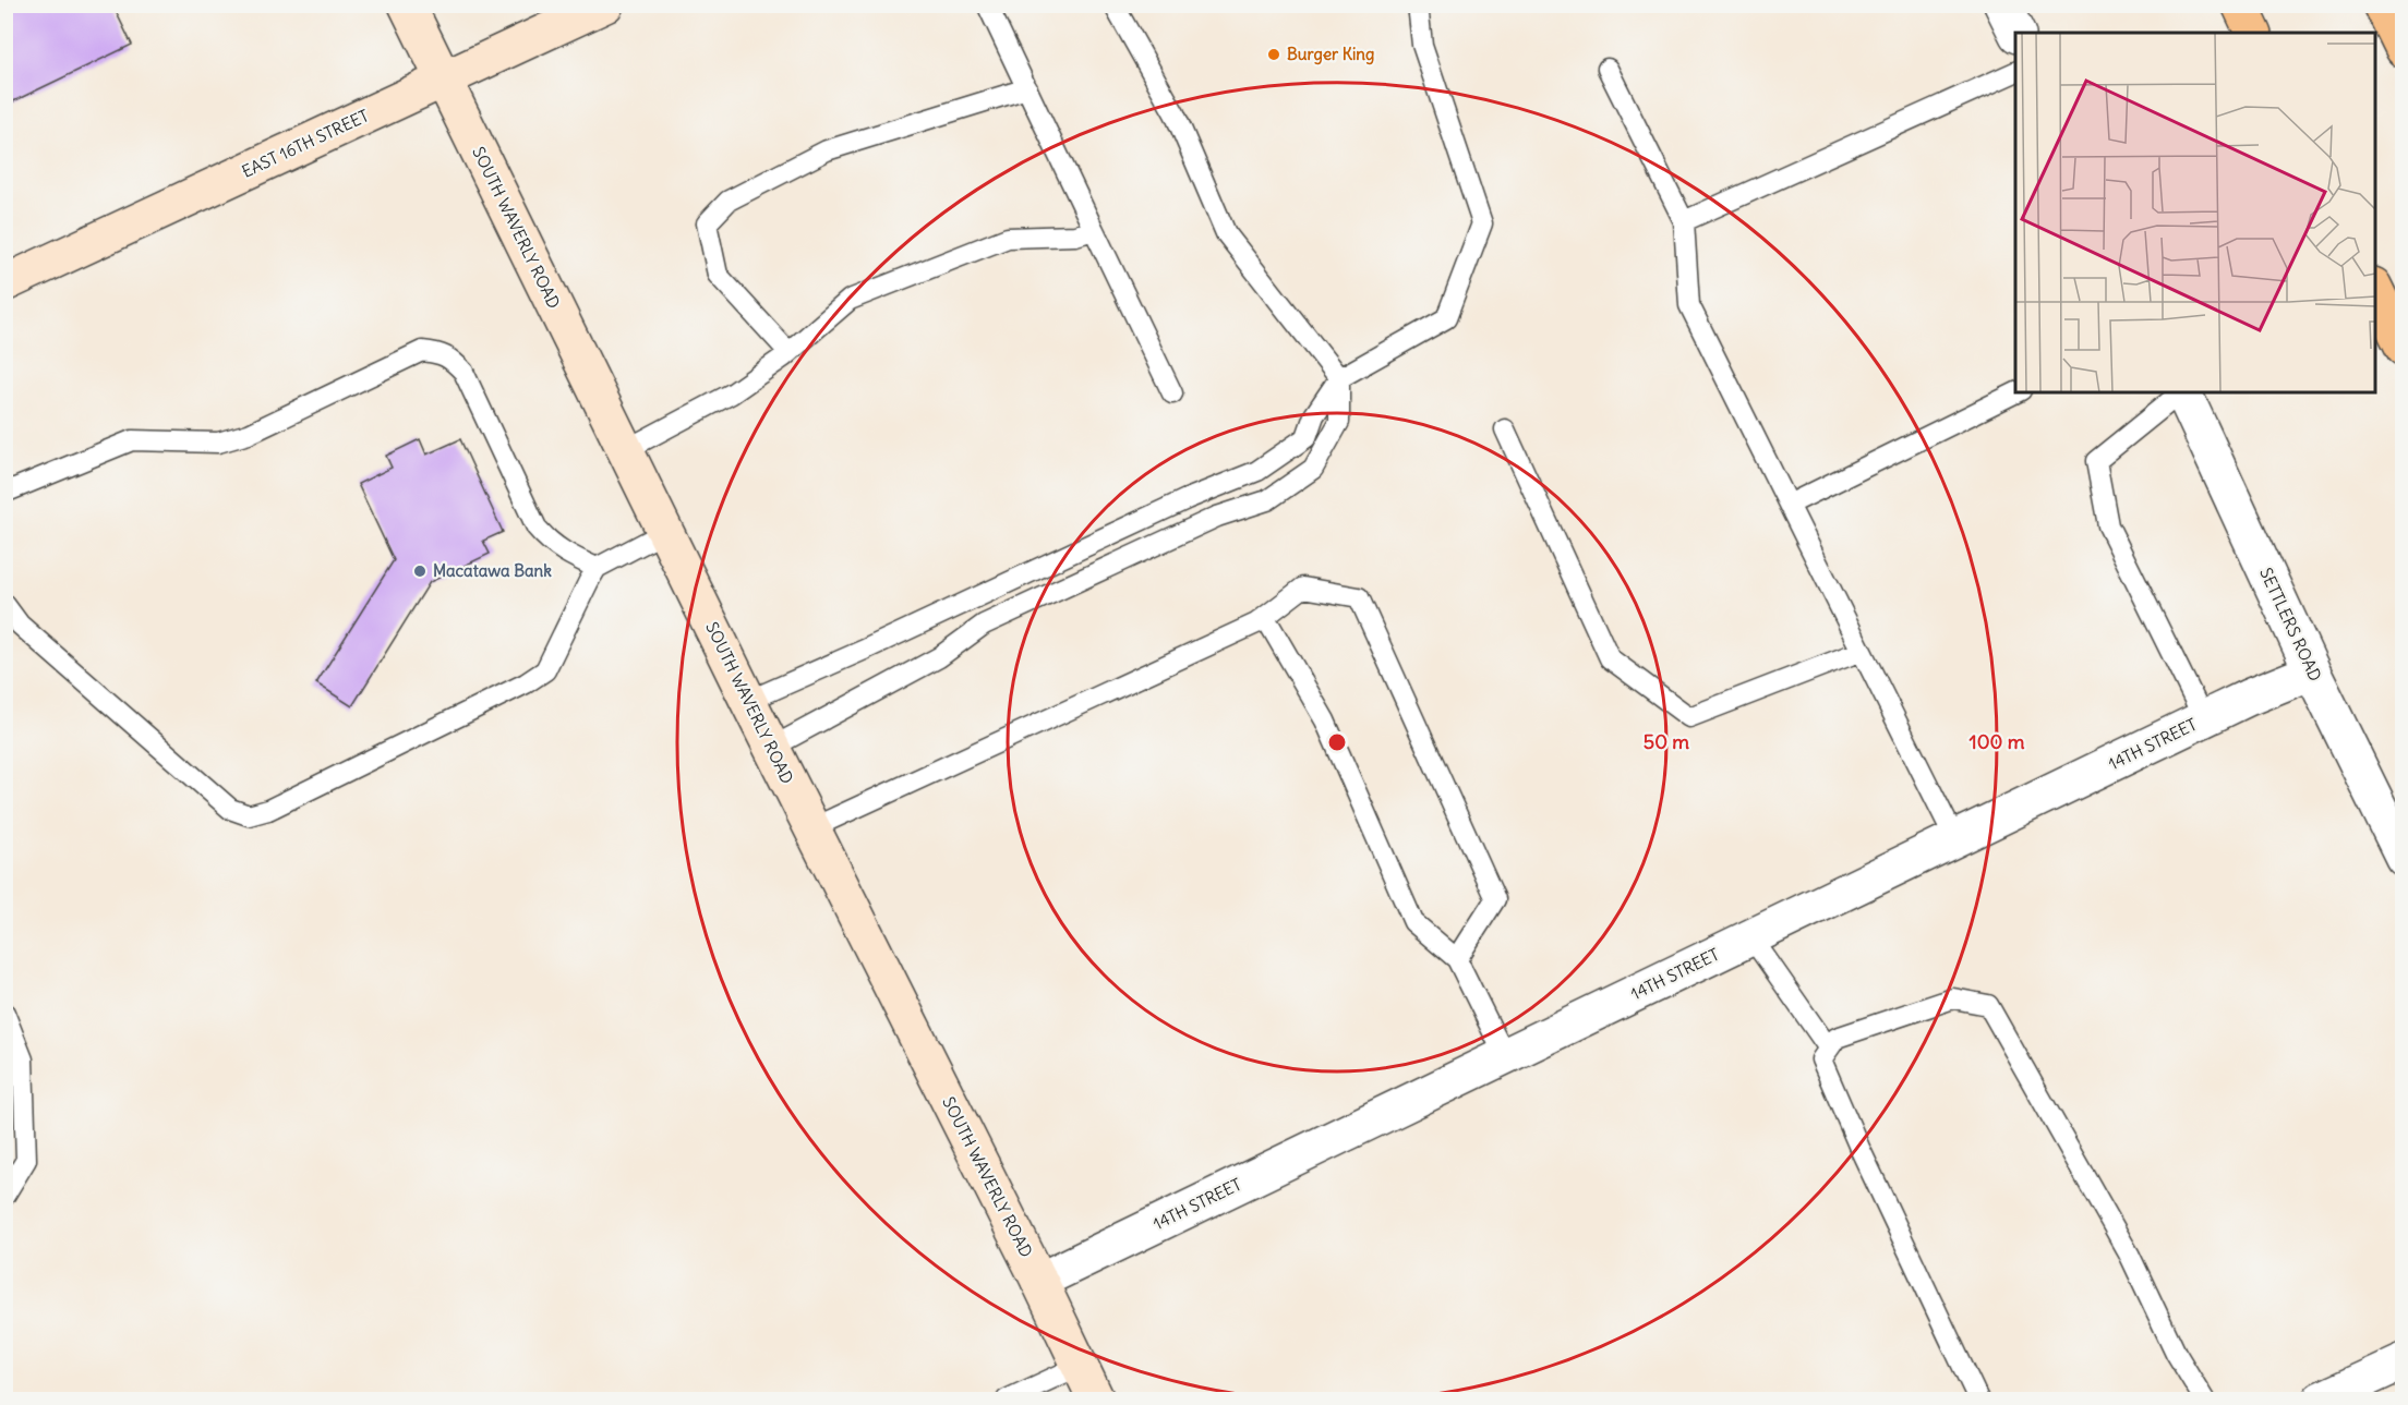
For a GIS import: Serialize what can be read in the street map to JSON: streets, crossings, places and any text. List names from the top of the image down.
{
  "streets": {
    "main road": ["EAST 16TH STREET", "SOUTH WAVERLY ROAD"],
    "street": ["SETTLERS ROAD", "14TH STREET"]
  },
  "crossings": [
    ["EAST 16TH STREET", "SOUTH WAVERLY ROAD"],
    ["SOUTH WAVERLY ROAD", "14TH STREET"],
    ["SETTLERS ROAD", "14TH STREET"]
  ],
  "places": ["Burger King", "Macatawa Bank"],
  "rings": ["50 m", "100 m"]
}
